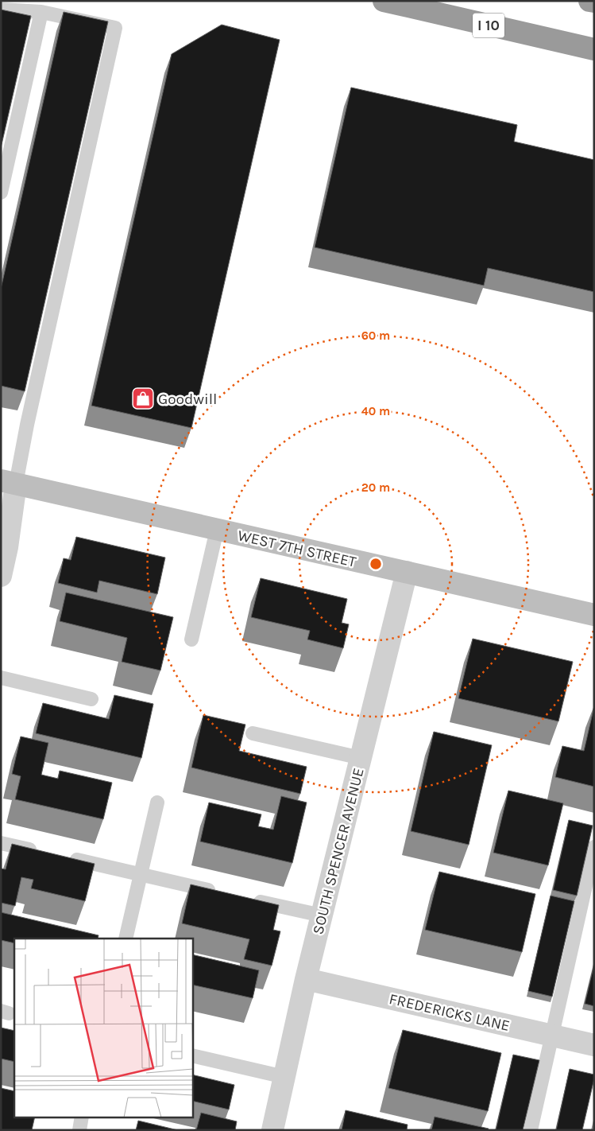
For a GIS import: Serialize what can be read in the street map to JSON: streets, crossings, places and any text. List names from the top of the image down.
{
  "streets": {
    "highway": ["I 10"],
    "main road": ["WEST 7TH STREET"],
    "street": ["SOUTH SPENCER AVENUE", "FREDERICKS LANE"]
  },
  "crossings": [
    ["WEST 7TH STREET", "SOUTH SPENCER AVENUE"],
    ["SOUTH SPENCER AVENUE", "FREDERICKS LANE"]
  ],
  "places": {
    "shop": ["Goodwill"]
  },
  "rings": ["60 m", "40 m", "20 m"]
}
